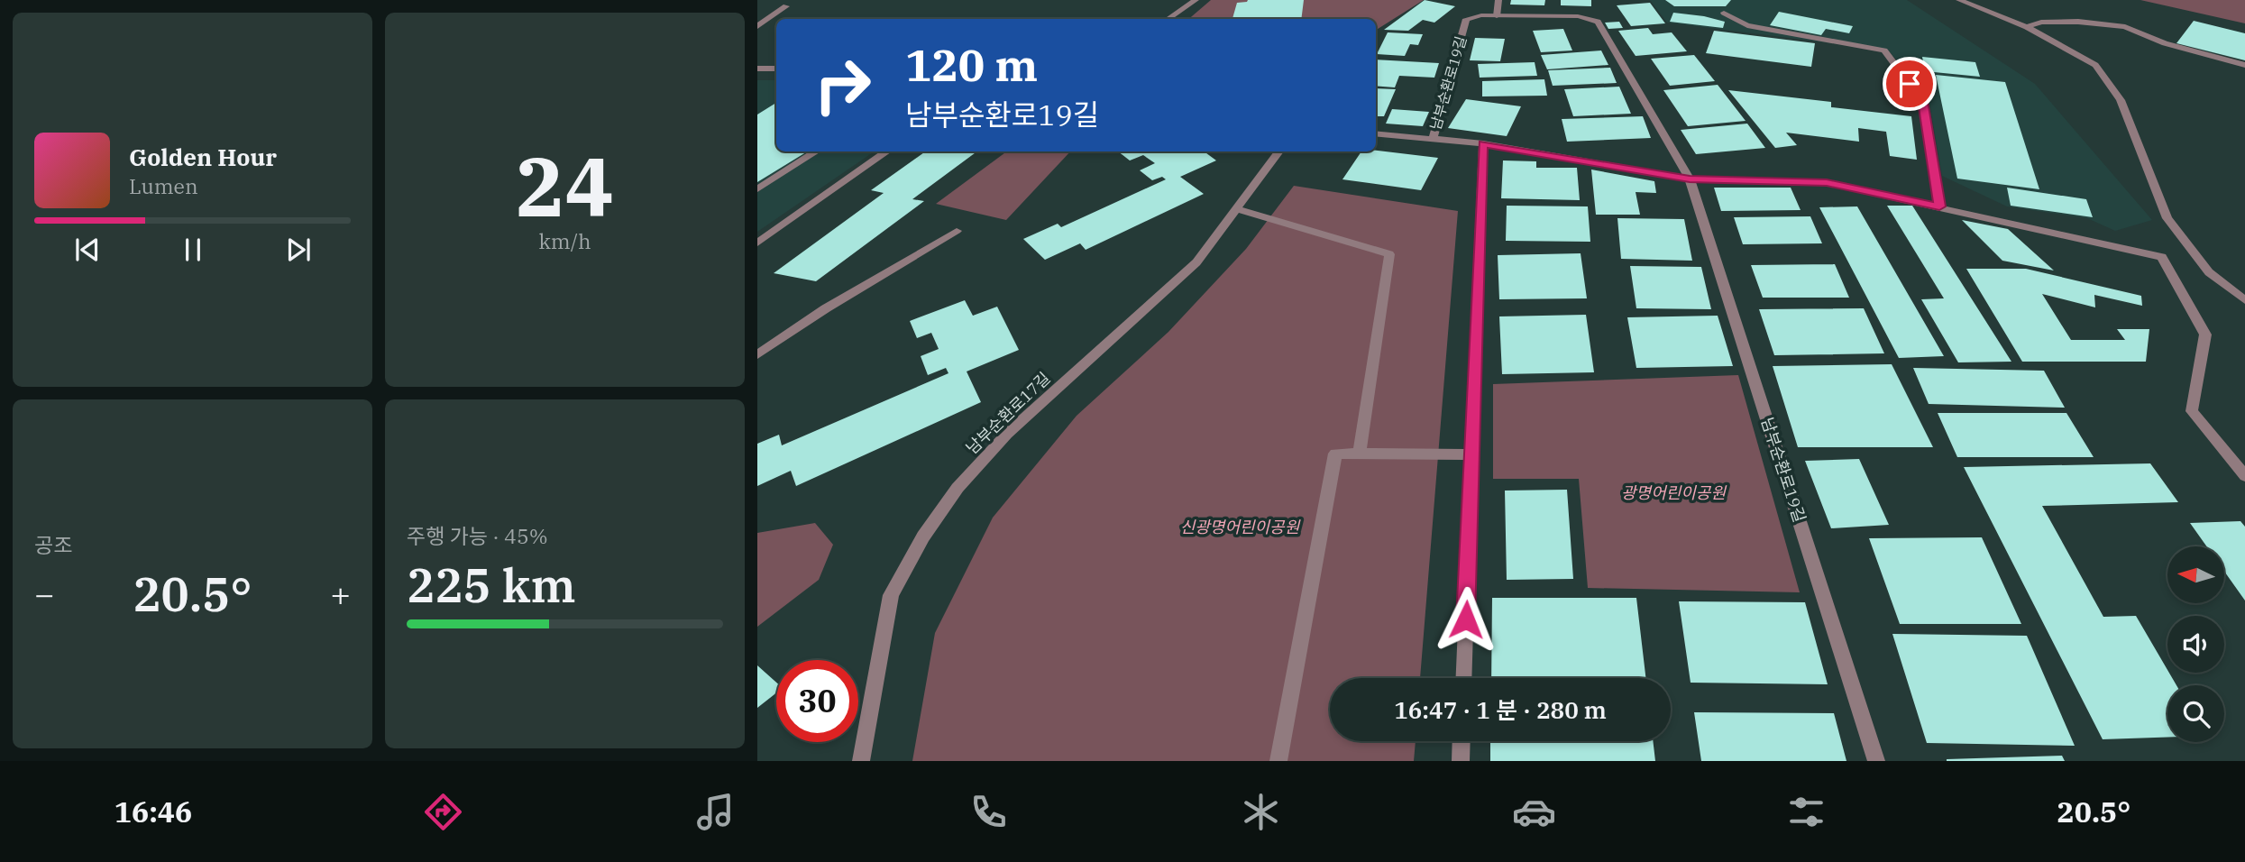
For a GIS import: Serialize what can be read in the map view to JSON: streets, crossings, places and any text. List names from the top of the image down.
{
  "streets": {
    "street": ["남부순환로19길", "남부순환로17길"]
  },
  "parks": ["광명어린이공원", "신광명어린이공원"],
  "north": "left",
  "page": {
    "tile": [
      ["24", "km/h"],
      "공조",
      ["주행 가능 · 45%", "225 km"]
    ],
    "turn": ["120 m", "남부순환로19길"],
    "song": ["Golden Hour", "Lumen"],
    "heat": ["−", "20.5°", "+"],
    "limit": "30",
    "trip": "16:47 · 1 분 · 280 m",
    "tabs": ["16:46", "20.5°"]
  }
}
